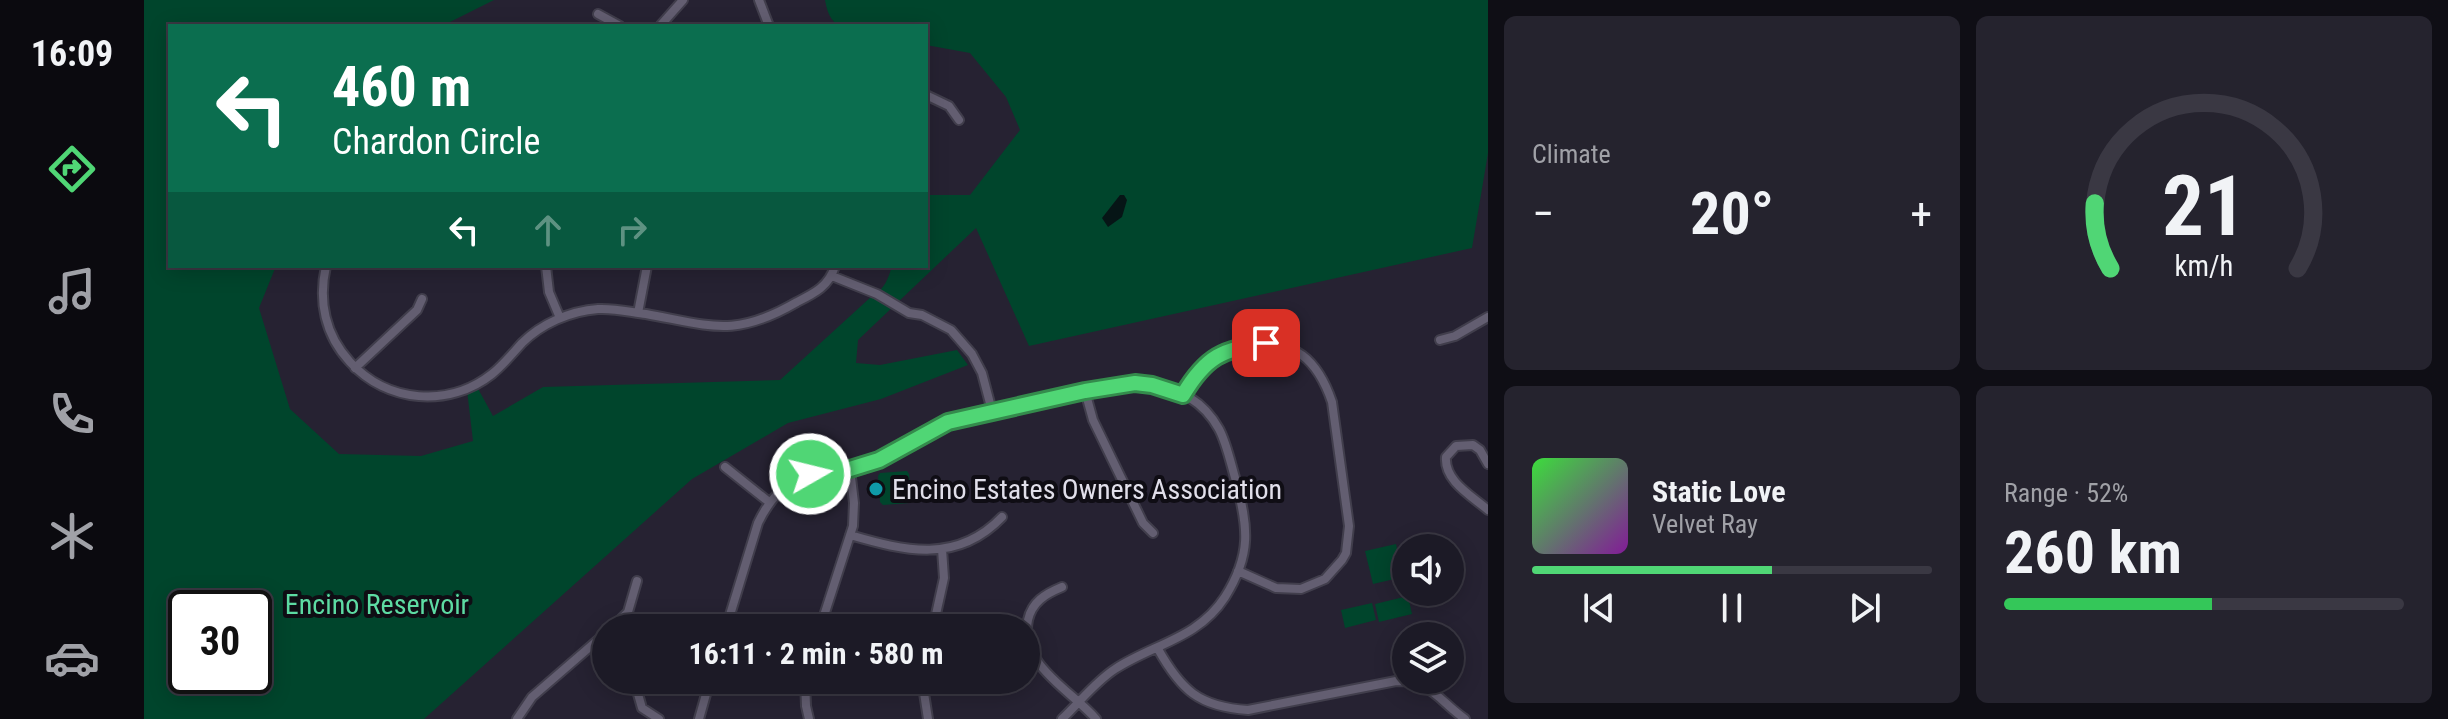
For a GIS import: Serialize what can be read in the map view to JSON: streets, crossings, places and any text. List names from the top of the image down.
{
  "parks": ["Encino Reservoir"],
  "places": ["Encino Estates Owners Association"],
  "page": {
    "tabs": "16:09",
    "tile": [
      "Climate",
      ["Range · 52%", "260 km"]
    ],
    "turn": ["460 m", "Chardon Circle"],
    "heat": ["−", "20°", "+"],
    "song": ["Static Love", "Velvet Ray"],
    "limit": "30",
    "trip": "16:11 · 2 min · 580 m",
    "gauge": ["21", "km/h"]
  }
}
